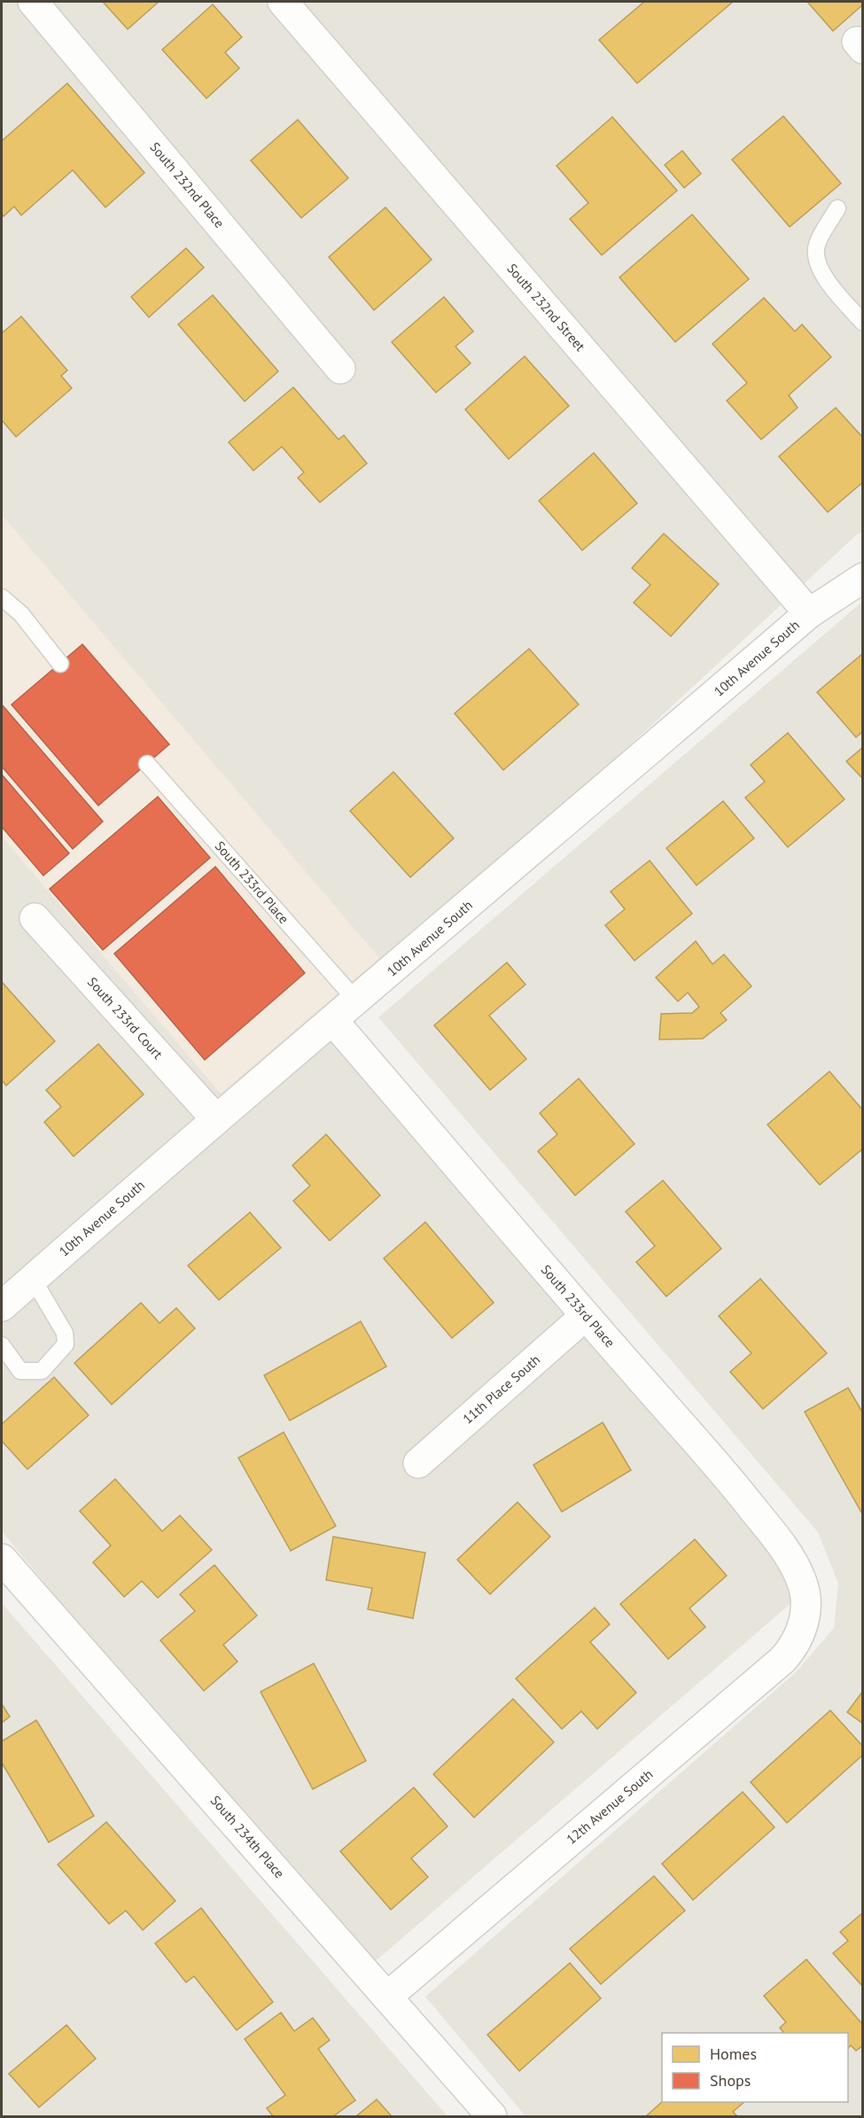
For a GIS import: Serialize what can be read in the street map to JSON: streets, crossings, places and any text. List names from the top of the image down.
{
  "streets": {
    "street": [
      "South 232nd Place",
      "South 232nd Street",
      "10th Avenue South",
      "South 233rd Place",
      "South 233rd Court",
      "11th Place South",
      "12th Avenue South",
      "South 234th Place"
    ]
  },
  "crossings": [
    ["South 232nd Street", "10th Avenue South"],
    ["10th Avenue South", "South 233rd Place"],
    ["10th Avenue South", "South 233rd Court"],
    ["South 233rd Place", "11th Place South"],
    ["South 233rd Place", "12th Avenue South"],
    ["12th Avenue South", "South 234th Place"]
  ],
  "legend": ["Homes", "Shops"]
}
